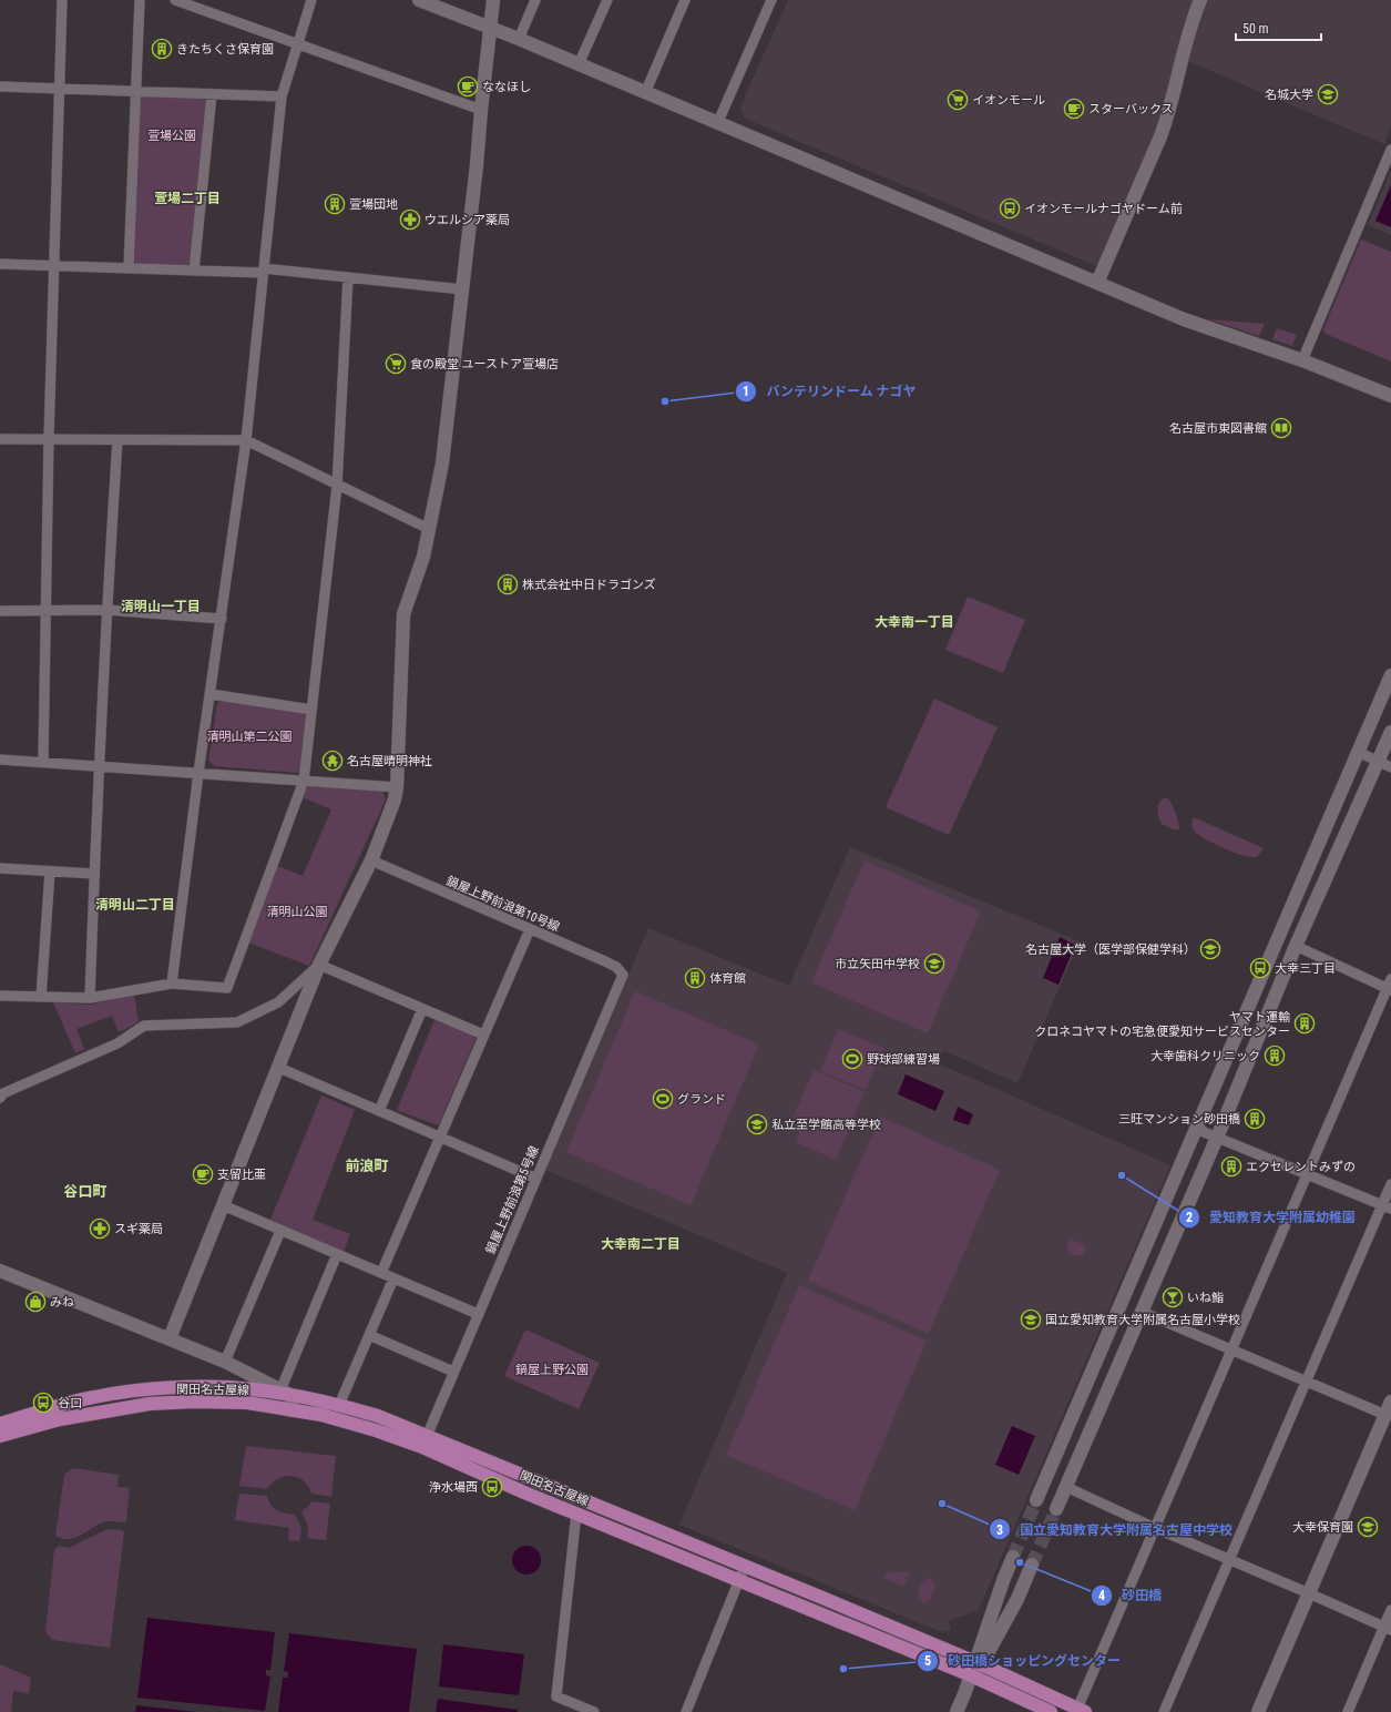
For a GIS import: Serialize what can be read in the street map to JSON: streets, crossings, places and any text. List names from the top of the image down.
{
  "streets": {
    "main road": ["関田名古屋線"],
    "street": ["鍋屋上野前浪第10号線", "鍋屋上野前浪第5号線"]
  },
  "crossings": [
    ["鍋屋上野前浪第10号線", "鍋屋上野前浪第5号線"],
    ["鍋屋上野前浪第5号線", "関田名古屋線"]
  ],
  "districts": [
    "萱場二丁目",
    "清明山一丁目",
    "大幸南一丁目",
    "清明山二丁目",
    "前浪町",
    "谷口町",
    "大幸南二丁目"
  ],
  "parks": [
    "萱場公園",
    "清明山第二公園",
    "清明山公園",
    "鍋屋上野公園"
  ],
  "places": {
    "building": [
      "きたちくさ保育園",
      "萱場団地",
      "株式会社中日ドラゴンズ",
      "体育館",
      "ヤマト運輸 クロネコヤマトの宅急便愛知サービスセンター",
      "大幸歯科クリニック",
      "三旺マンション砂田橋",
      "エクセレントみずの"
    ],
    "cafe": ["ななほし", "スターバックス", "支留比亜"],
    "school or university": [
      "名城大学",
      "名古屋大学（医学部保健学科）",
      "市立矢田中学校",
      "私立至学館高等学校",
      "国立愛知教育大学附属名古屋小学校",
      "大幸保育園"
    ],
    "supermarket": ["イオンモール", "食の殿堂 ユーストア萱場店"],
    "bus stop": [
      "イオンモールナゴヤドーム前",
      "大幸三丁目",
      "谷口",
      "浄水場西"
    ],
    "pharmacy": ["ウエルシア薬局", "スギ薬局"],
    "other": [
      "バンテリンドーム ナゴヤ",
      "愛知教育大学附属幼稚園",
      "国立愛知教育大学附属名古屋中学校",
      "砂田橋",
      "砂田橋ショッピングセンター"
    ],
    "library": ["名古屋市東図書館"],
    "temple": ["名古屋晴明神社"],
    "sports": ["野球部練習場", "グランド"],
    "bar": ["いね鮨"],
    "shop": ["みね"]
  },
  "scale_bar": "50 m"
}
